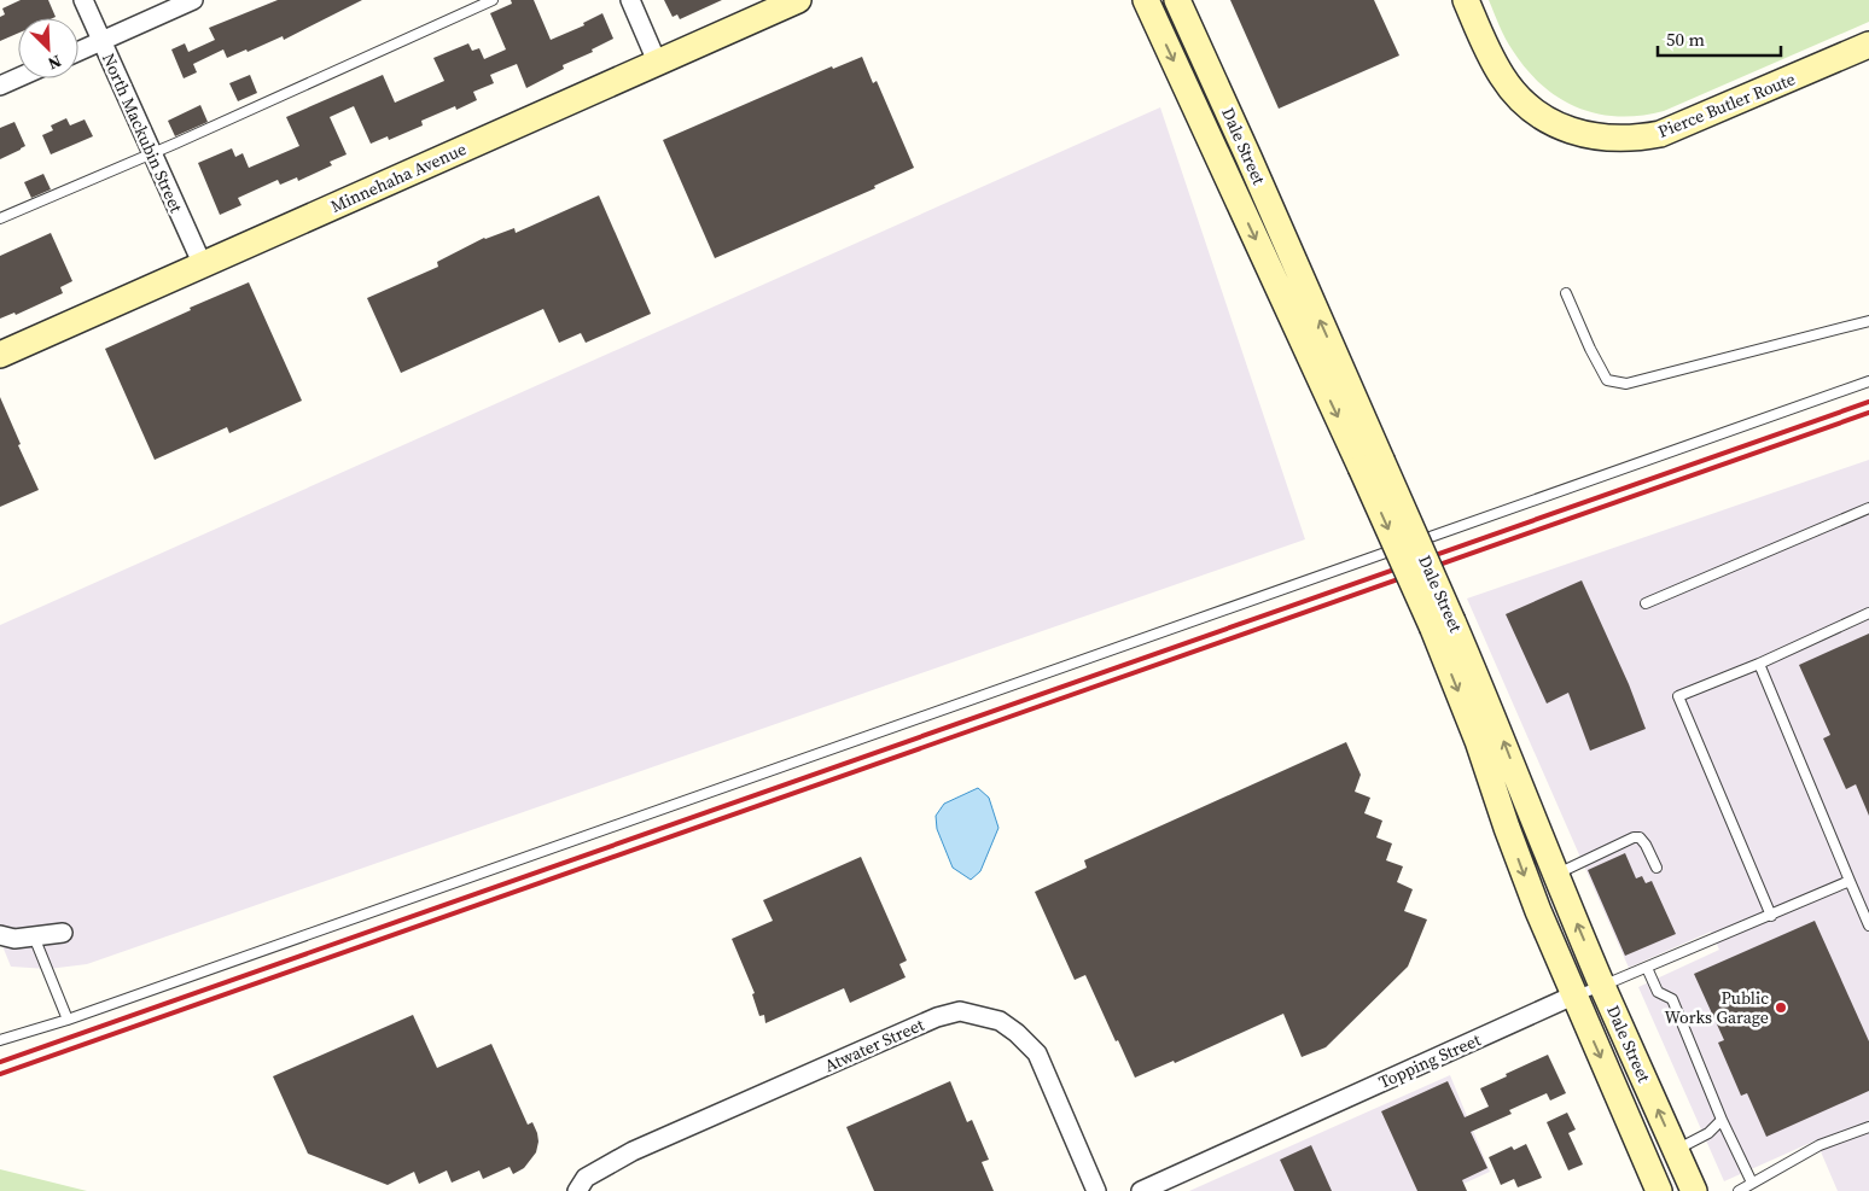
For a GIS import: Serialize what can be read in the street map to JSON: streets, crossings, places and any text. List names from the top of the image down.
{
  "streets": {
    "main road": ["Pierce Butler Route", "Dale Street", "Minnehaha Avenue"],
    "street": ["North Mackubin Street", "Atwater Street", "Topping Street"]
  },
  "crossings": [
    ["North Mackubin Street", "Minnehaha Avenue"],
    ["Dale Street", "Topping Street"]
  ],
  "places": ["Public Works Garage"],
  "scale_bar": "50 m",
  "north": "bottom right"
}
